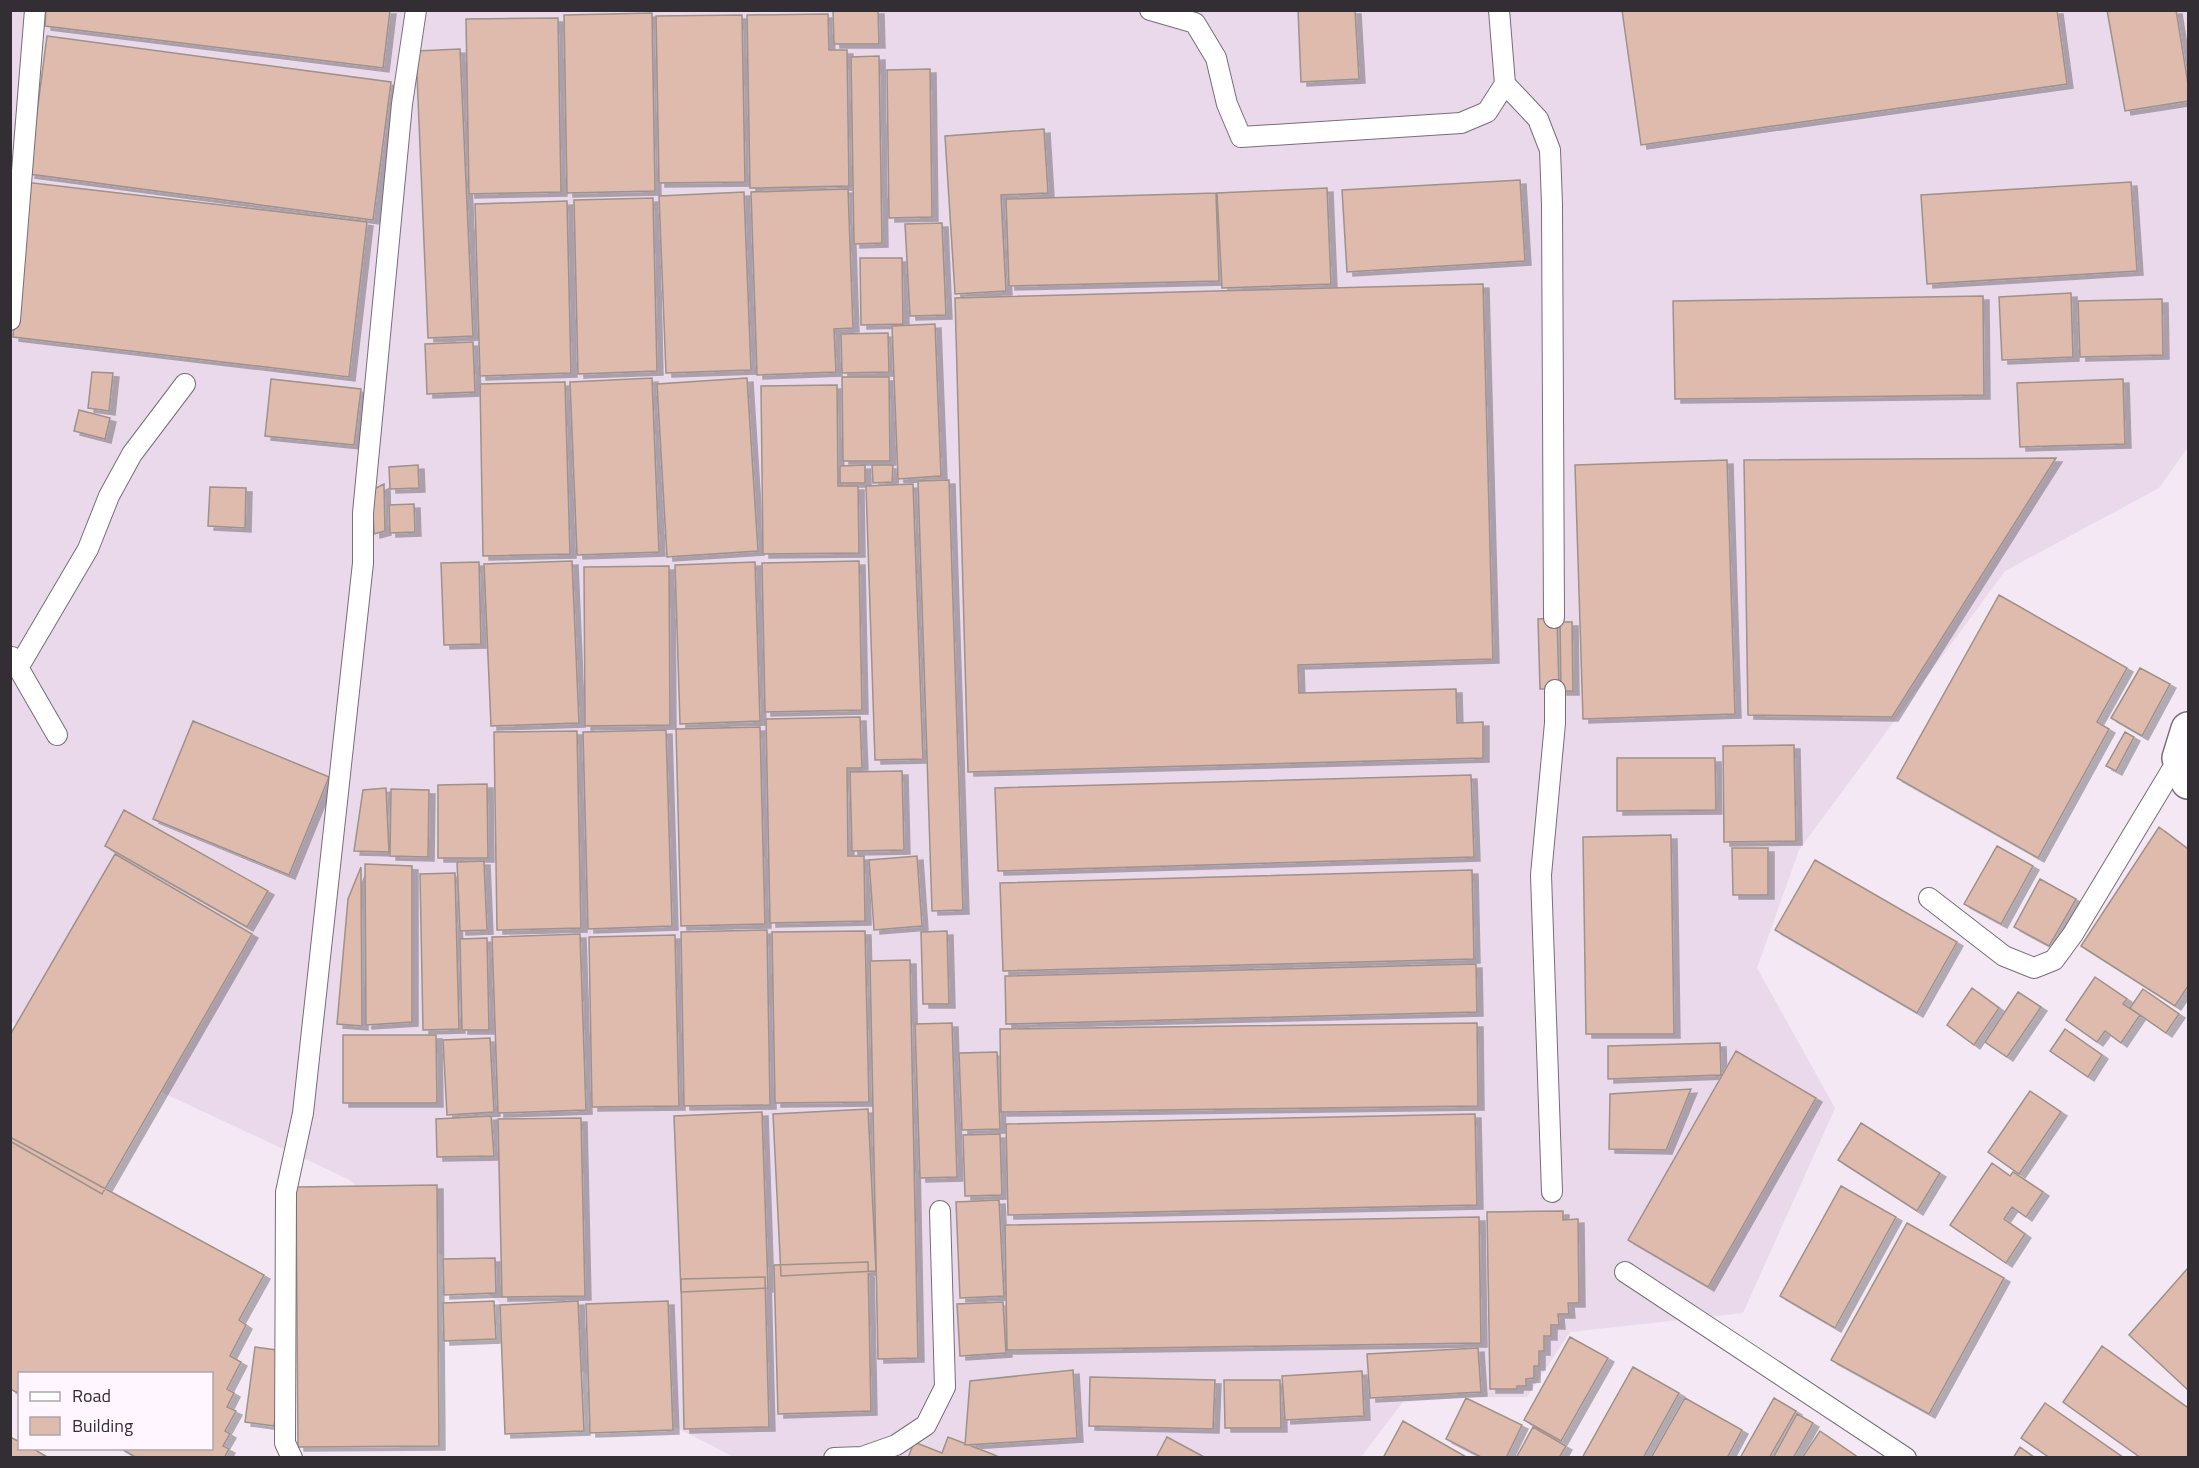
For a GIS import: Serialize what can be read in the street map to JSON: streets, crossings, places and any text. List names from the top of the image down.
{
  "legend": ["Road", "Building"]
}
